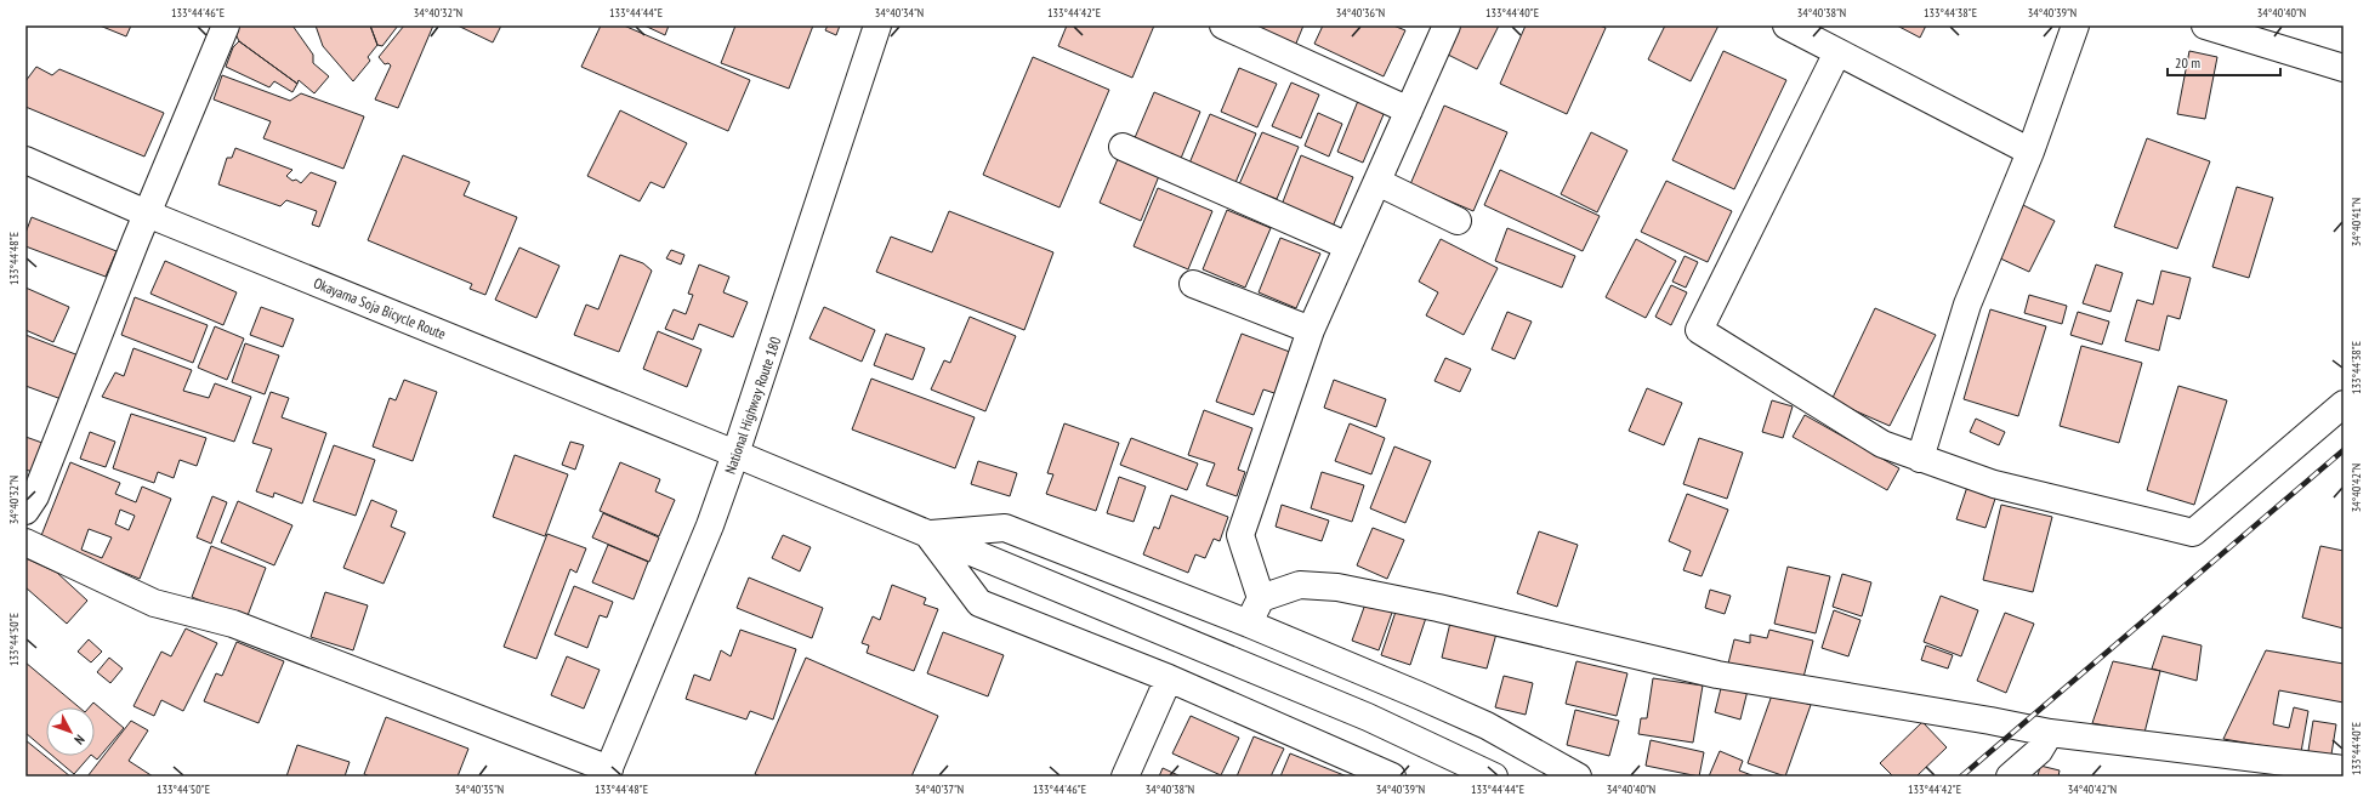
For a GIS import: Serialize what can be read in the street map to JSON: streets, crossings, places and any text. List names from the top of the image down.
{
  "streets": {
    "main road": ["Okayama Soja Bicycle Route", "National Highway Route 180"]
  },
  "crossings": [
    ["Okayama Soja Bicycle Route", "National Highway Route 180"]
  ],
  "scale_bar": "20 m",
  "north": "bottom right",
  "coordinates": [
    "133°44'46\"E",
    "34°40'32\"N",
    "133°44'44\"E",
    "34°40'34\"N",
    "133°44'42\"E",
    "34°40'36\"N",
    "133°44'40\"E",
    "34°40'38\"N",
    "133°44'38\"E",
    "34°40'39\"N",
    "34°40'40\"N",
    "34°40'41\"N",
    "133°44'48\"E",
    "34°40'42\"N",
    "133°44'50\"E",
    "34°40'35\"N",
    "34°40'37\"N"
  ]
}
